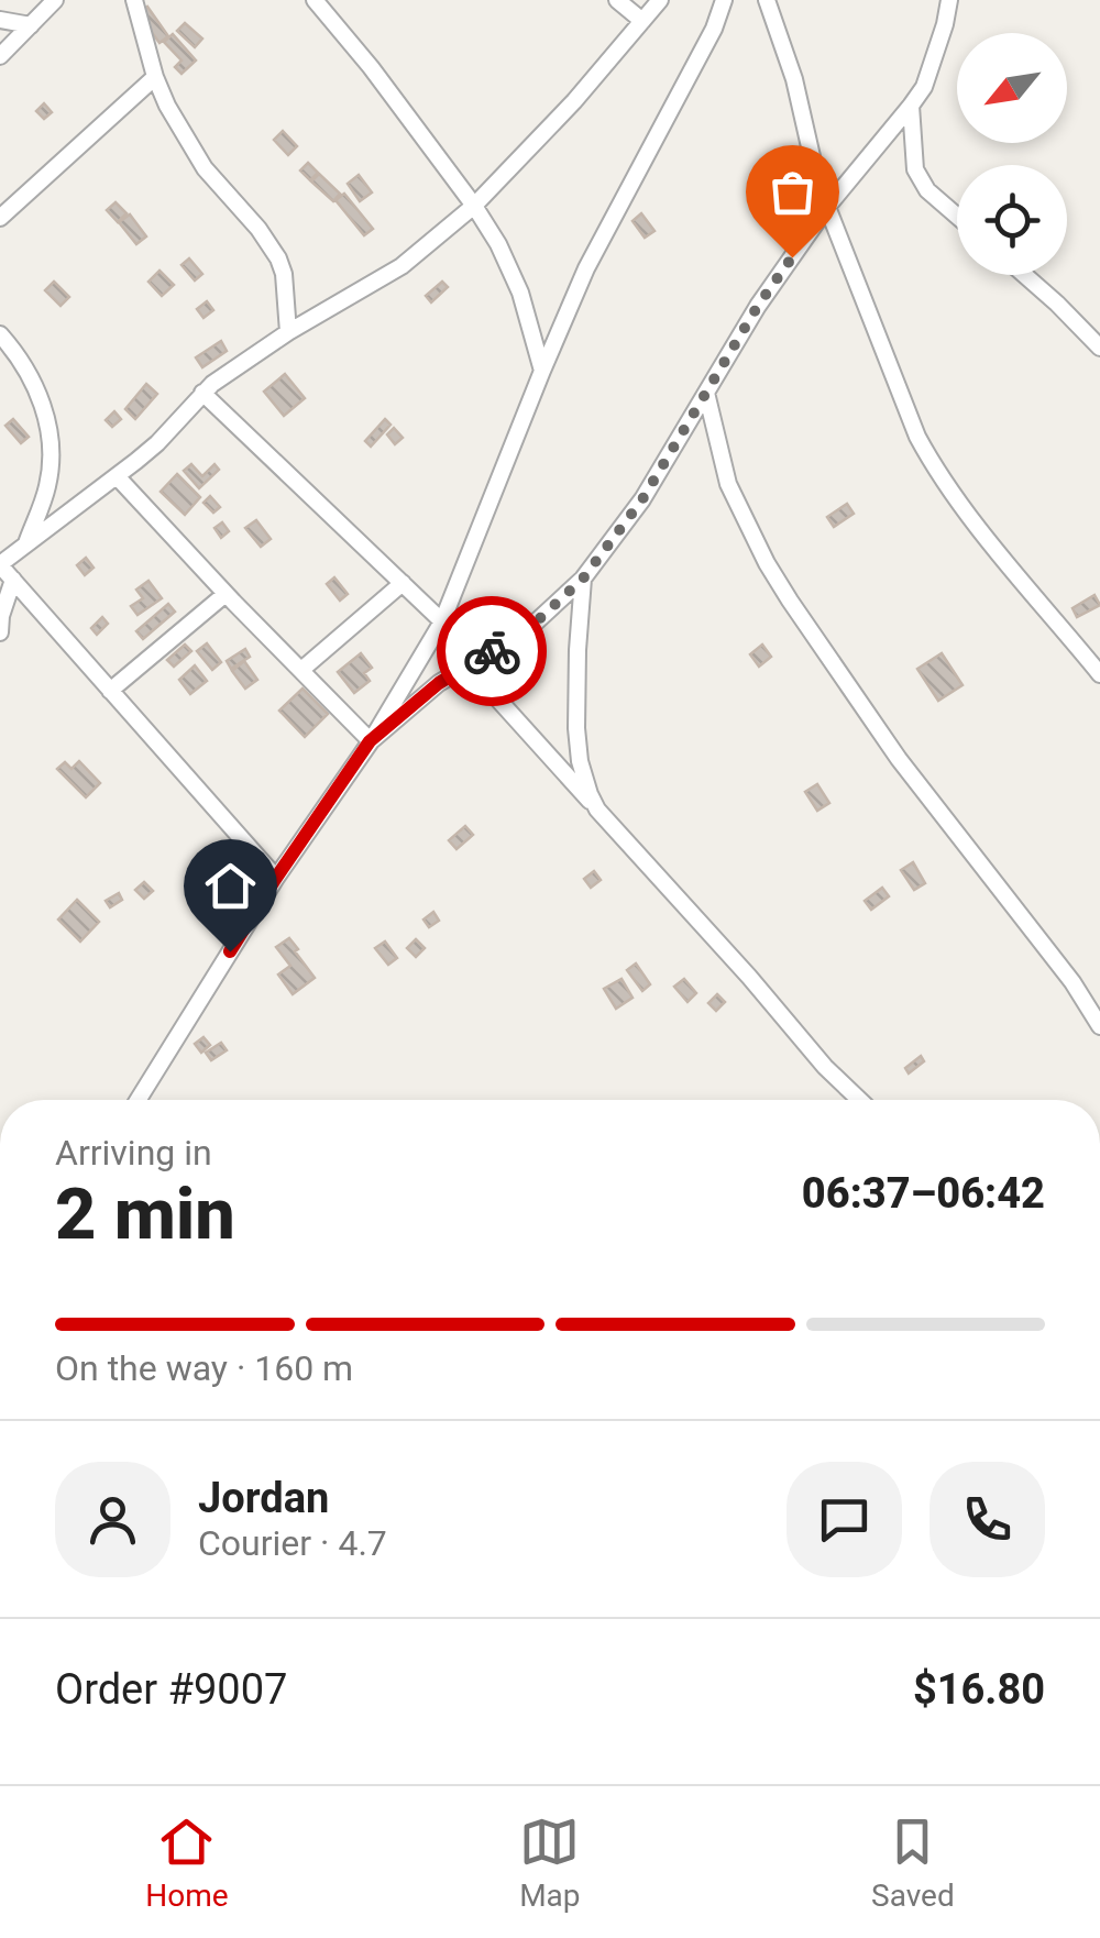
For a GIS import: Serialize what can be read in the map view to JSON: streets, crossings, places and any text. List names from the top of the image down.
{
  "north": "bottom left",
  "page": {
    "heading": ["2 min", "Arriving in", "06:37–06:42"],
    "panel": [
      "Jordan",
      "Courier · 4.7",
      "Order #9007",
      "$16.80"
    ],
    "bar": "On the way · 160 m",
    "tabs": ["Home", "Map", "Saved"]
  }
}
